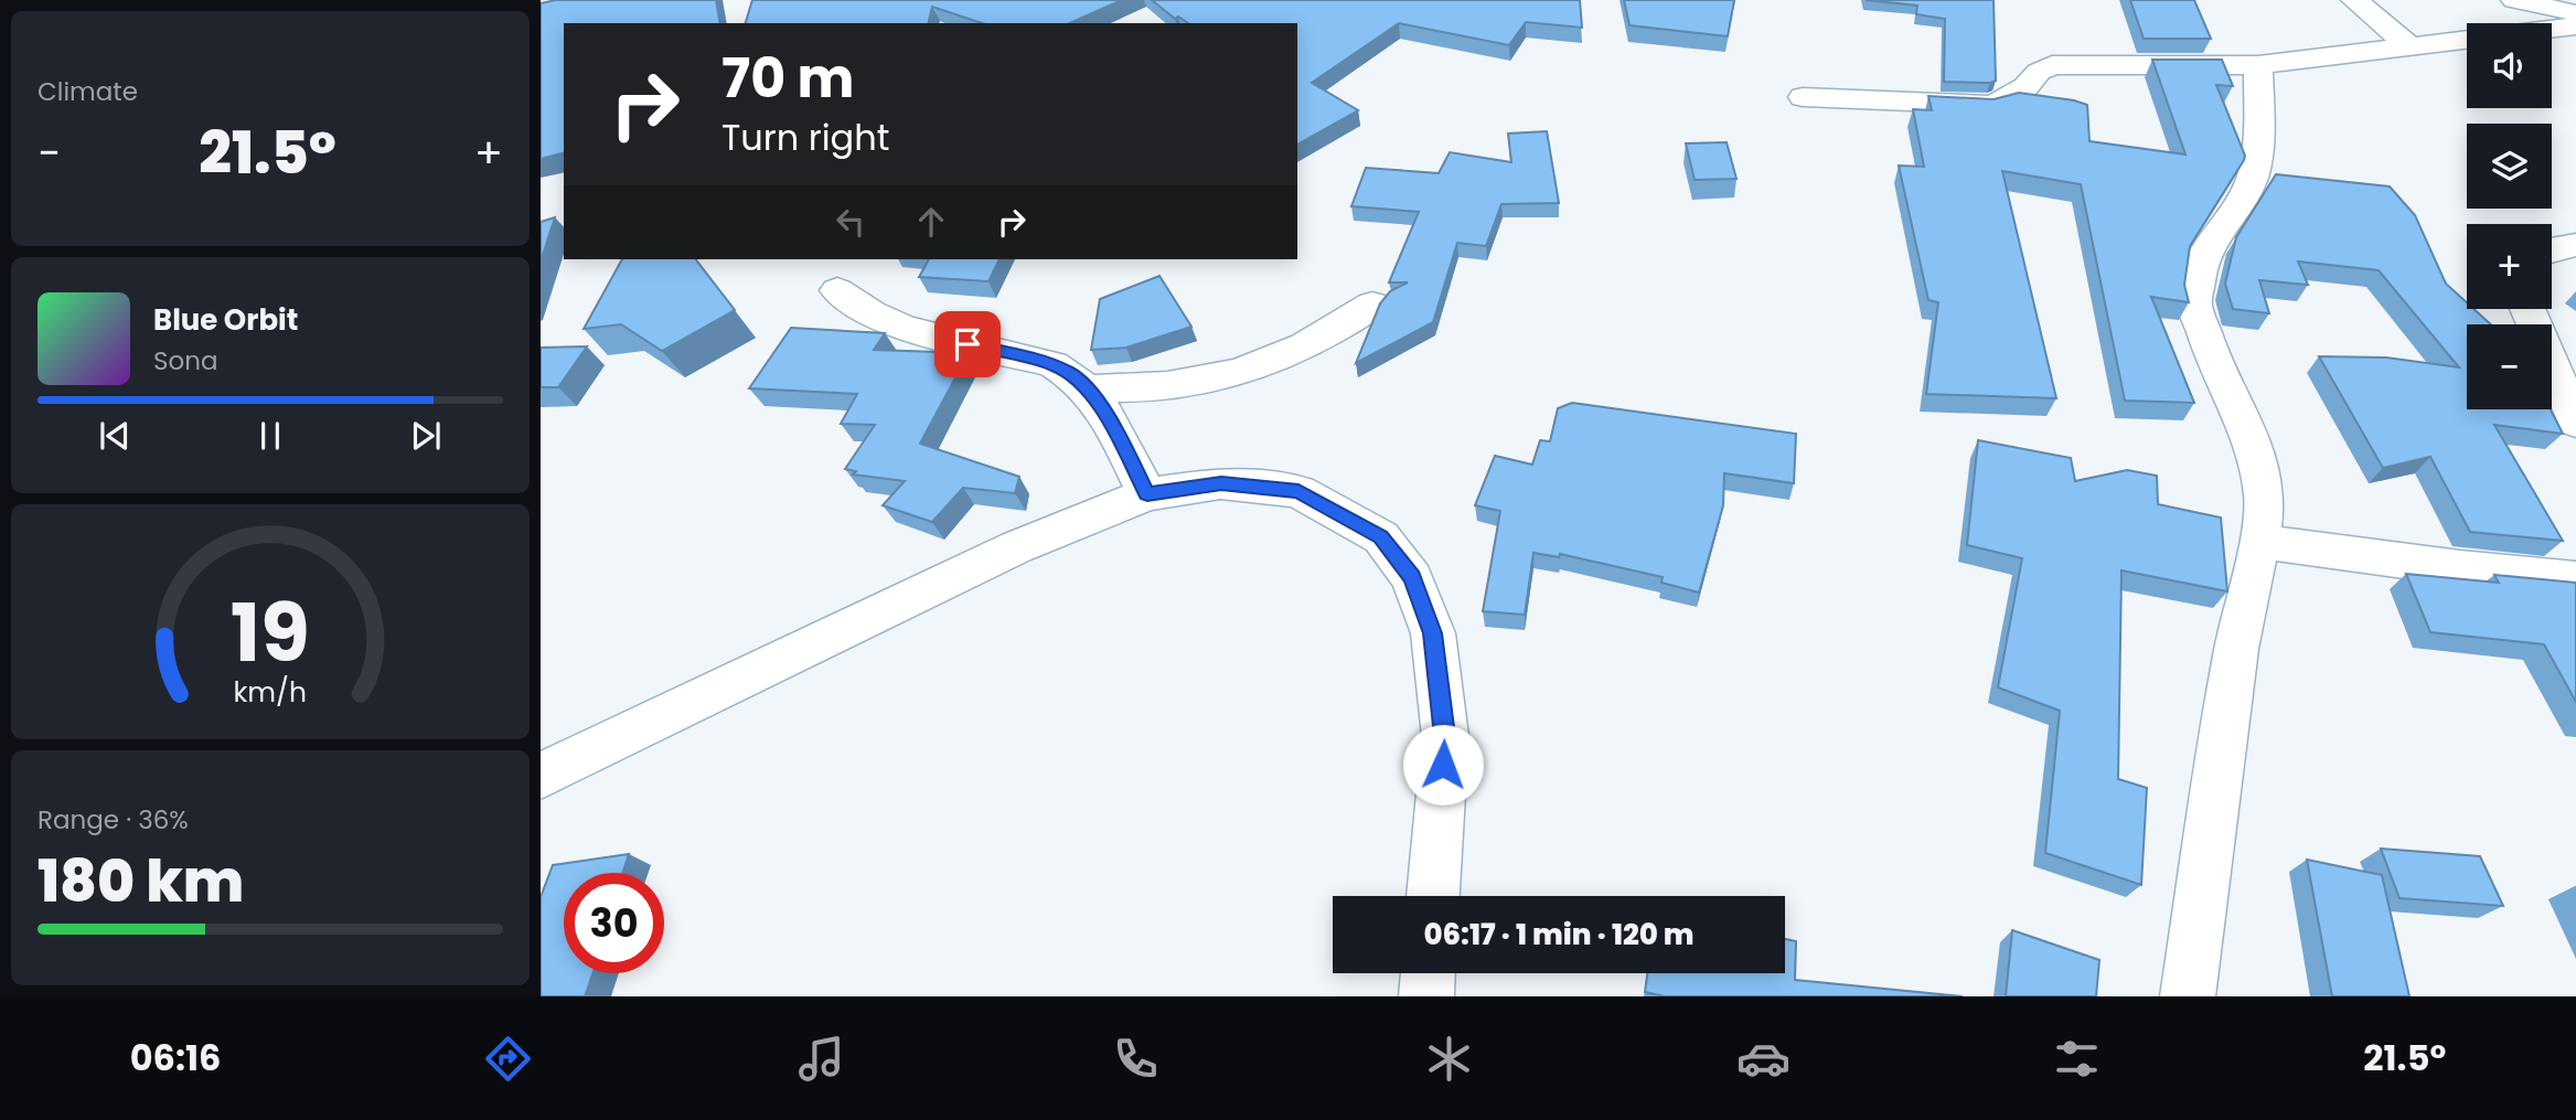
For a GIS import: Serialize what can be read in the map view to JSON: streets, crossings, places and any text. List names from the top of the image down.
{
  "page": {
    "tile": [
      "Climate",
      ["Range · 36%", "180 km"]
    ],
    "map_buttons": ["+", "−"],
    "turn": ["70 m", "Turn right"],
    "heat": ["−", "21.5°", "+"],
    "song": ["Blue Orbit", "Sona"],
    "limit": "30",
    "trip": "06:17 · 1 min · 120 m",
    "tabs": ["06:16", "21.5°"],
    "gauge": ["19", "km/h"]
  }
}
